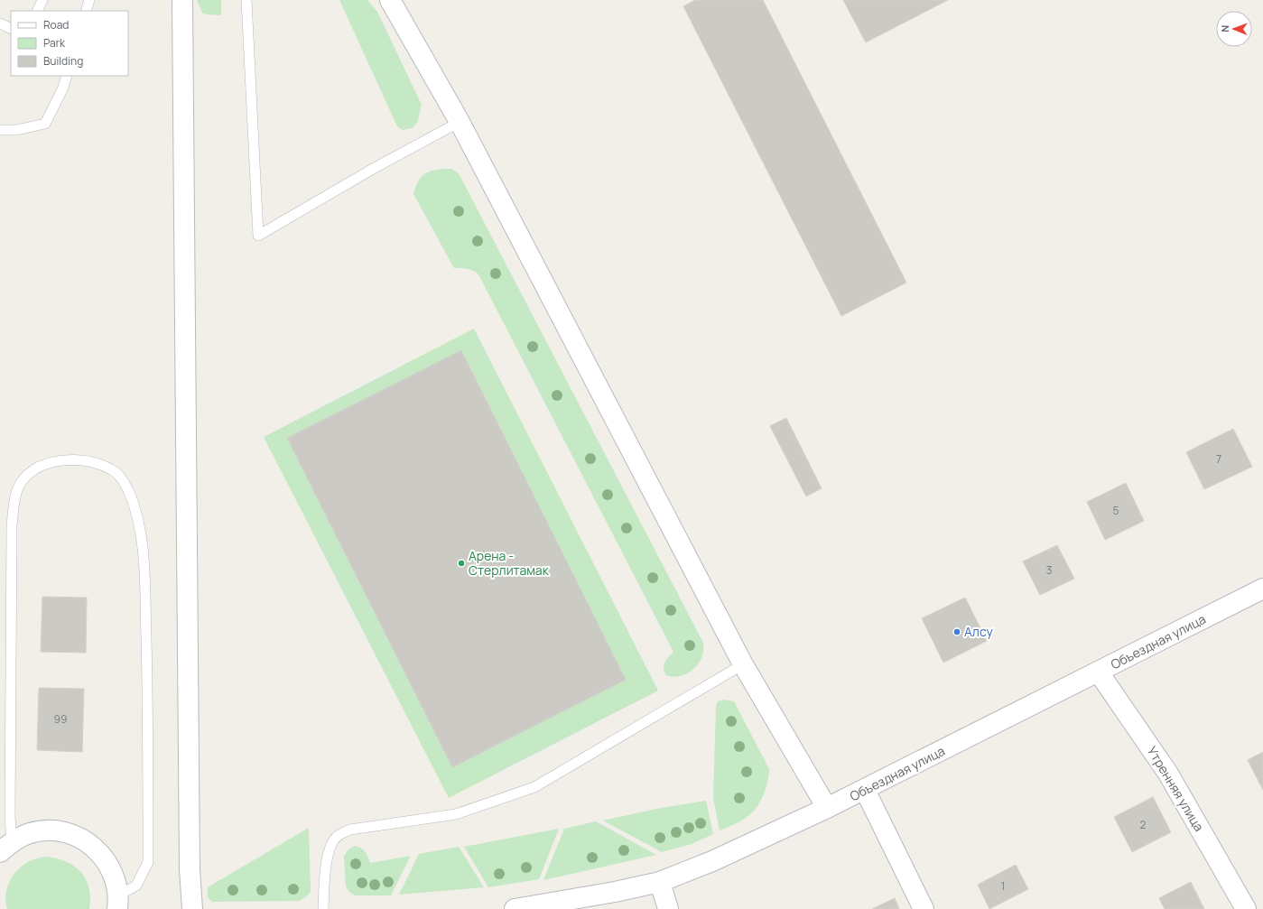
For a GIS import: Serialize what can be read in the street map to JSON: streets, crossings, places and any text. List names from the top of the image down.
{
  "streets": {
    "street": ["Объездная улица", "Утренняя улица"]
  },
  "crossings": [
    ["Объездная улица", "Утренняя улица"]
  ],
  "places": ["Арена - Стерлитамак", "Алсу"],
  "house_numbers": [
    "7",
    "5",
    "3",
    "99",
    "2",
    "1"
  ],
  "legend": ["Road", "Park", "Building"],
  "north": "left"
}
